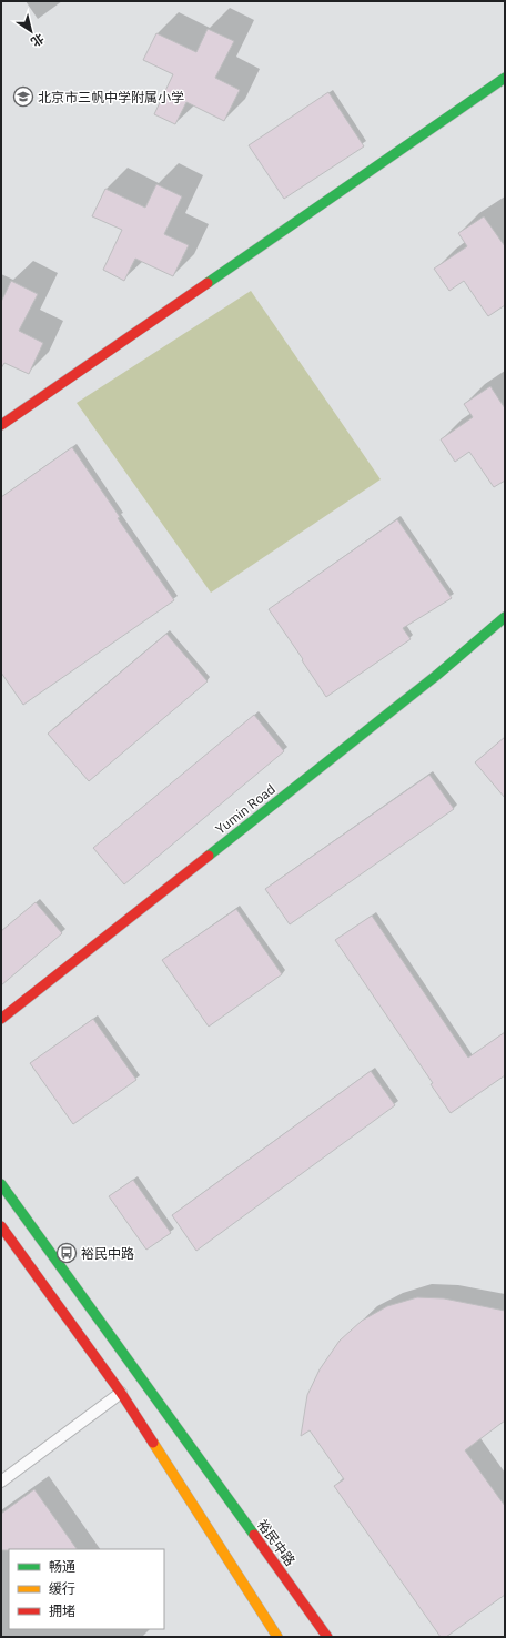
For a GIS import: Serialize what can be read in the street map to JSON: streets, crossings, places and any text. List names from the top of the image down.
{
  "streets": {
    "street": ["Yumin Road", "裕民中路"]
  },
  "places": {
    "school or university": ["北京市三帆中学附属小学"],
    "bus stop": ["裕民中路"]
  },
  "legend": ["畅通", "缓行", "拥堵"],
  "north": "bottom right"
}
